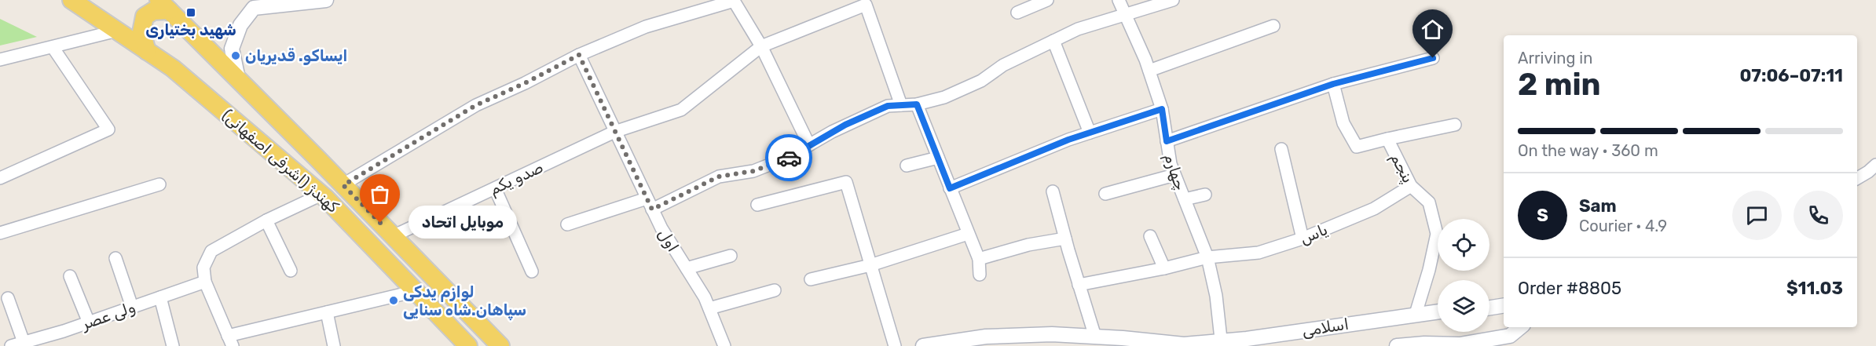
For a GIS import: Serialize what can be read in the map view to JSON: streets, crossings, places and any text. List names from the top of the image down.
{
  "streets": {
    "main road": ["کهندژ (اشرفی اصفهانی)"],
    "street": [
      "پنجم",
      "چهارم",
      "صدو یکم",
      "یاس",
      "اول",
      "ولی عصر",
      "اسلامی"
    ]
  },
  "crossings": [
    ["کهندژ (اشرفی اصفهانی)", "صدو یکم"],
    ["پنجم", "یاس"],
    ["پنجم", "اسلامی"],
    ["چهارم", "یاس"],
    ["چهارم", "اسلامی"],
    ["صدو یکم", "اول"]
  ],
  "places": {
    "transit": ["شهید بختیاری"],
    "other": ["ایساکو. قدیریان", "موبایل اتحاد", "لوازم یدکی سپاهان.شاه سنایی"]
  },
  "page": {
    "heading": ["2 min", "Arriving in", "07:06–07:11"],
    "panel": [
      "Sam",
      "Courier · 4.9",
      "Order #8805",
      "$11.03"
    ],
    "bar": "On the way · 360 m",
    "round": "S",
    "bubble": "موبایل اتحاد"
  }
}
